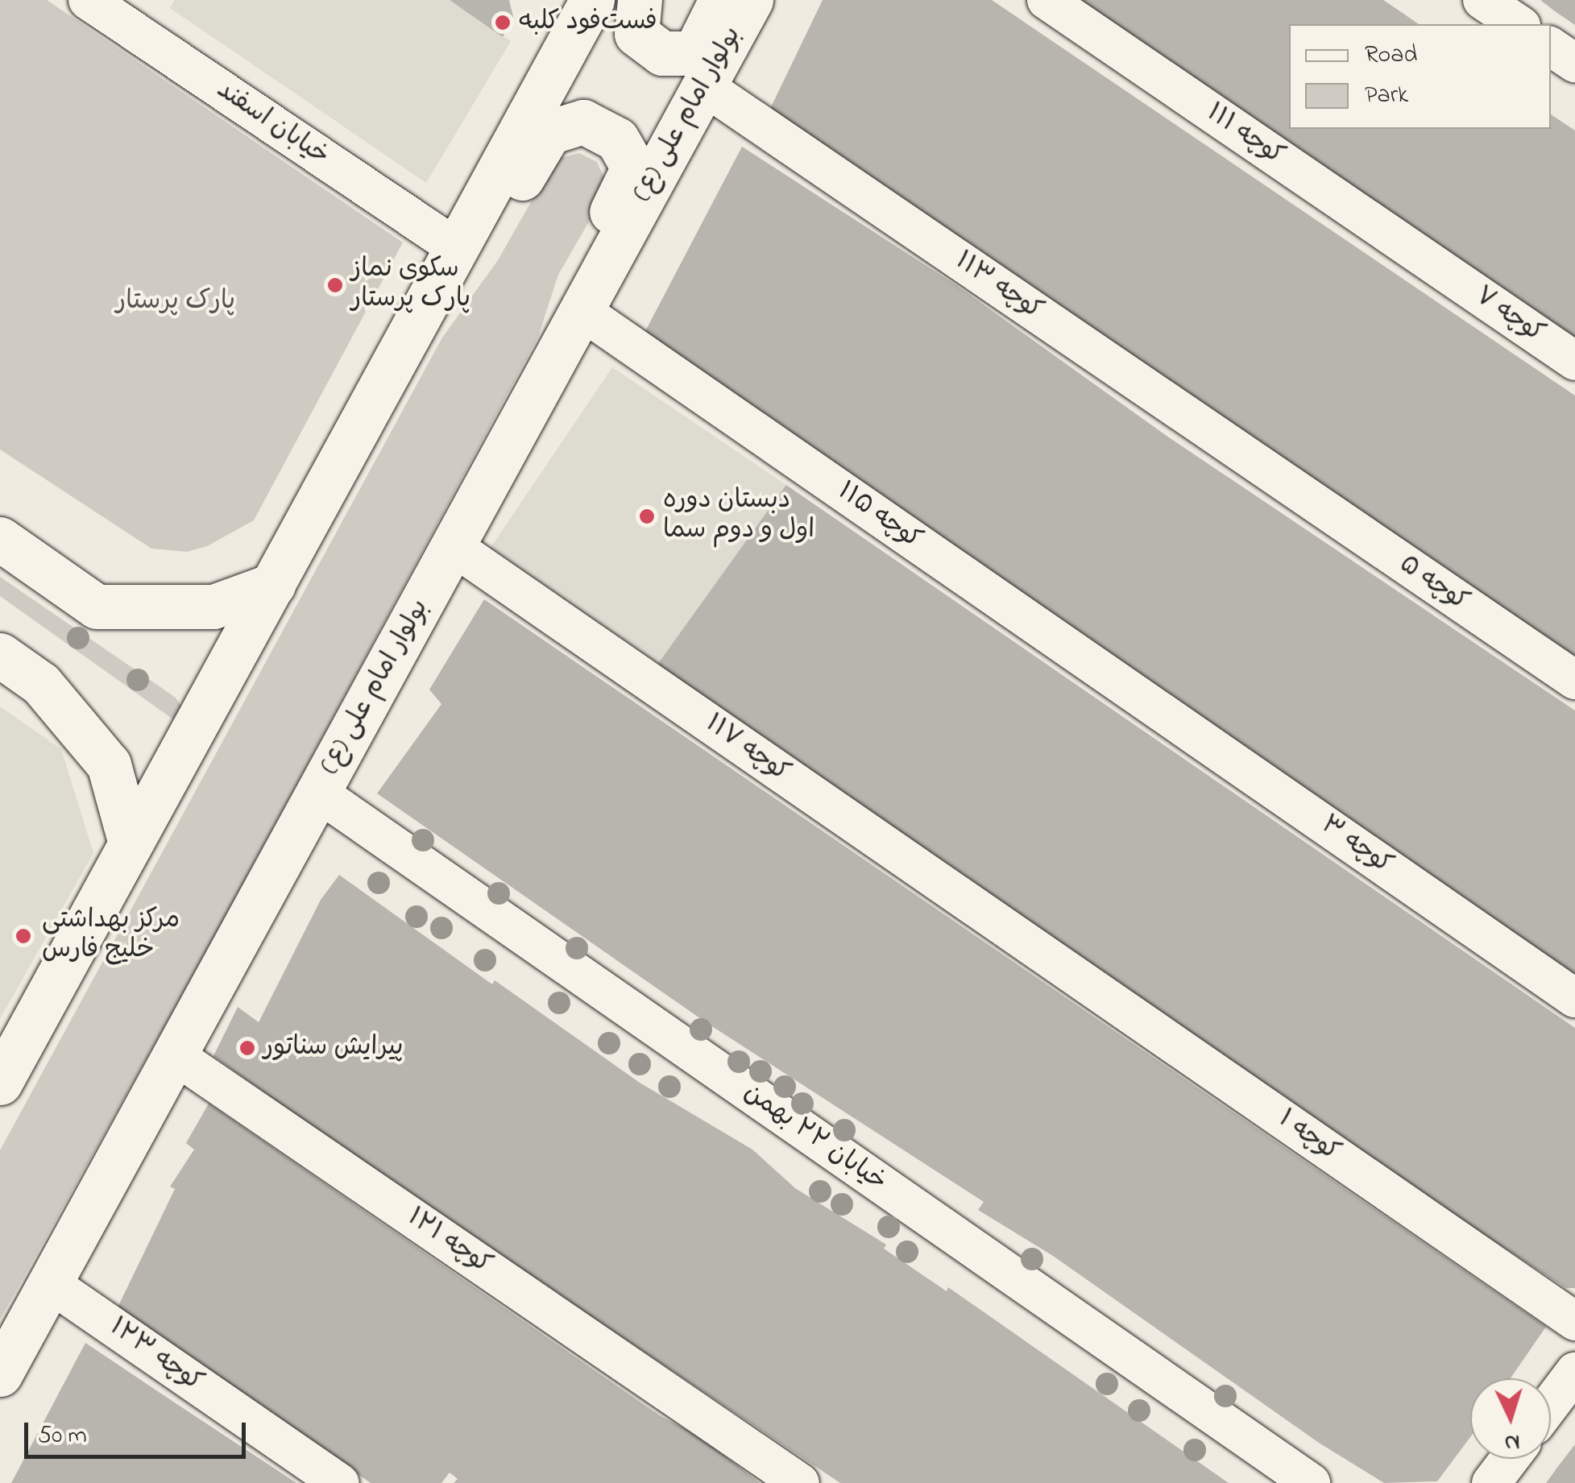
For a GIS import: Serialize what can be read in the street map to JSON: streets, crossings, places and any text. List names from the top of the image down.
{
  "streets": {
    "main road": ["بولوار امام علی (ع)"],
    "street": [
      "خیابان اسفند",
      "کوچه ۱۱۱",
      "کوچه ۱۱۳",
      "کوچه ۷",
      "کوچه ۱۱۵",
      "کوچه ۵",
      "کوچه ۱۱۷",
      "کوچه ۳",
      "کوچه ۱",
      "خیابان ۲۲ بهمن",
      "کوچه ۱۲۱",
      "کوچه ۱۲۳"
    ]
  },
  "crossings": [
    ["بولوار امام علی (ع)", "کوچه ۱۱۳"],
    ["بولوار امام علی (ع)", "کوچه ۱۱۵"],
    ["بولوار امام علی (ع)", "کوچه ۱۱۷"],
    ["بولوار امام علی (ع)", "خیابان ۲۲ بهمن"],
    ["بولوار امام علی (ع)", "کوچه ۱۲۱"],
    ["بولوار امام علی (ع)", "کوچه ۱۲۳"],
    ["کوچه ۱۱۱", "کوچه ۷"],
    ["کوچه ۱۱۳", "کوچه ۵"],
    ["کوچه ۱۱۵", "کوچه ۳"],
    ["کوچه ۱۱۷", "کوچه ۱"]
  ],
  "parks": ["پارک پرستار"],
  "places": [
    "فست‌فود کلبه",
    "سکوی نماز پارک پرستار",
    "دبستان دوره اول و دوم سما",
    "مرکز بهداشتی خلیج فارس",
    "پیرایش سناتور"
  ],
  "legend": ["Road", "Park"],
  "scale_bar": "50 m",
  "north": "bottom"
}
